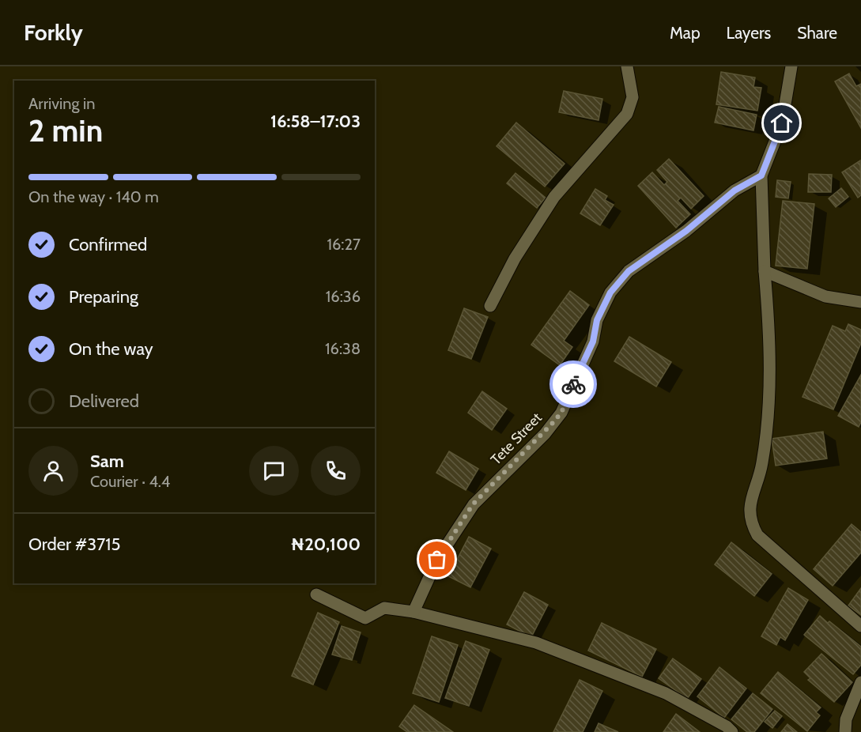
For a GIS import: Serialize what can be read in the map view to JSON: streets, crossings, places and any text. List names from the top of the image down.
{
  "streets": {
    "street": ["Tete Street"]
  },
  "page": {
    "header": "Forkly",
    "nav": ["Map", "Layers", "Share"],
    "heading": ["2 min", "Arriving in", "16:58–17:03"],
    "panel": [
      "Sam",
      "Courier · 4.4",
      "Order #3715",
      "₦20,100"
    ],
    "bar": "On the way · 140 m",
    "list": [
      ["Confirmed", "16:27"],
      ["Preparing", "16:36"],
      ["On the way", "16:38"],
      "Delivered"
    ]
  }
}
